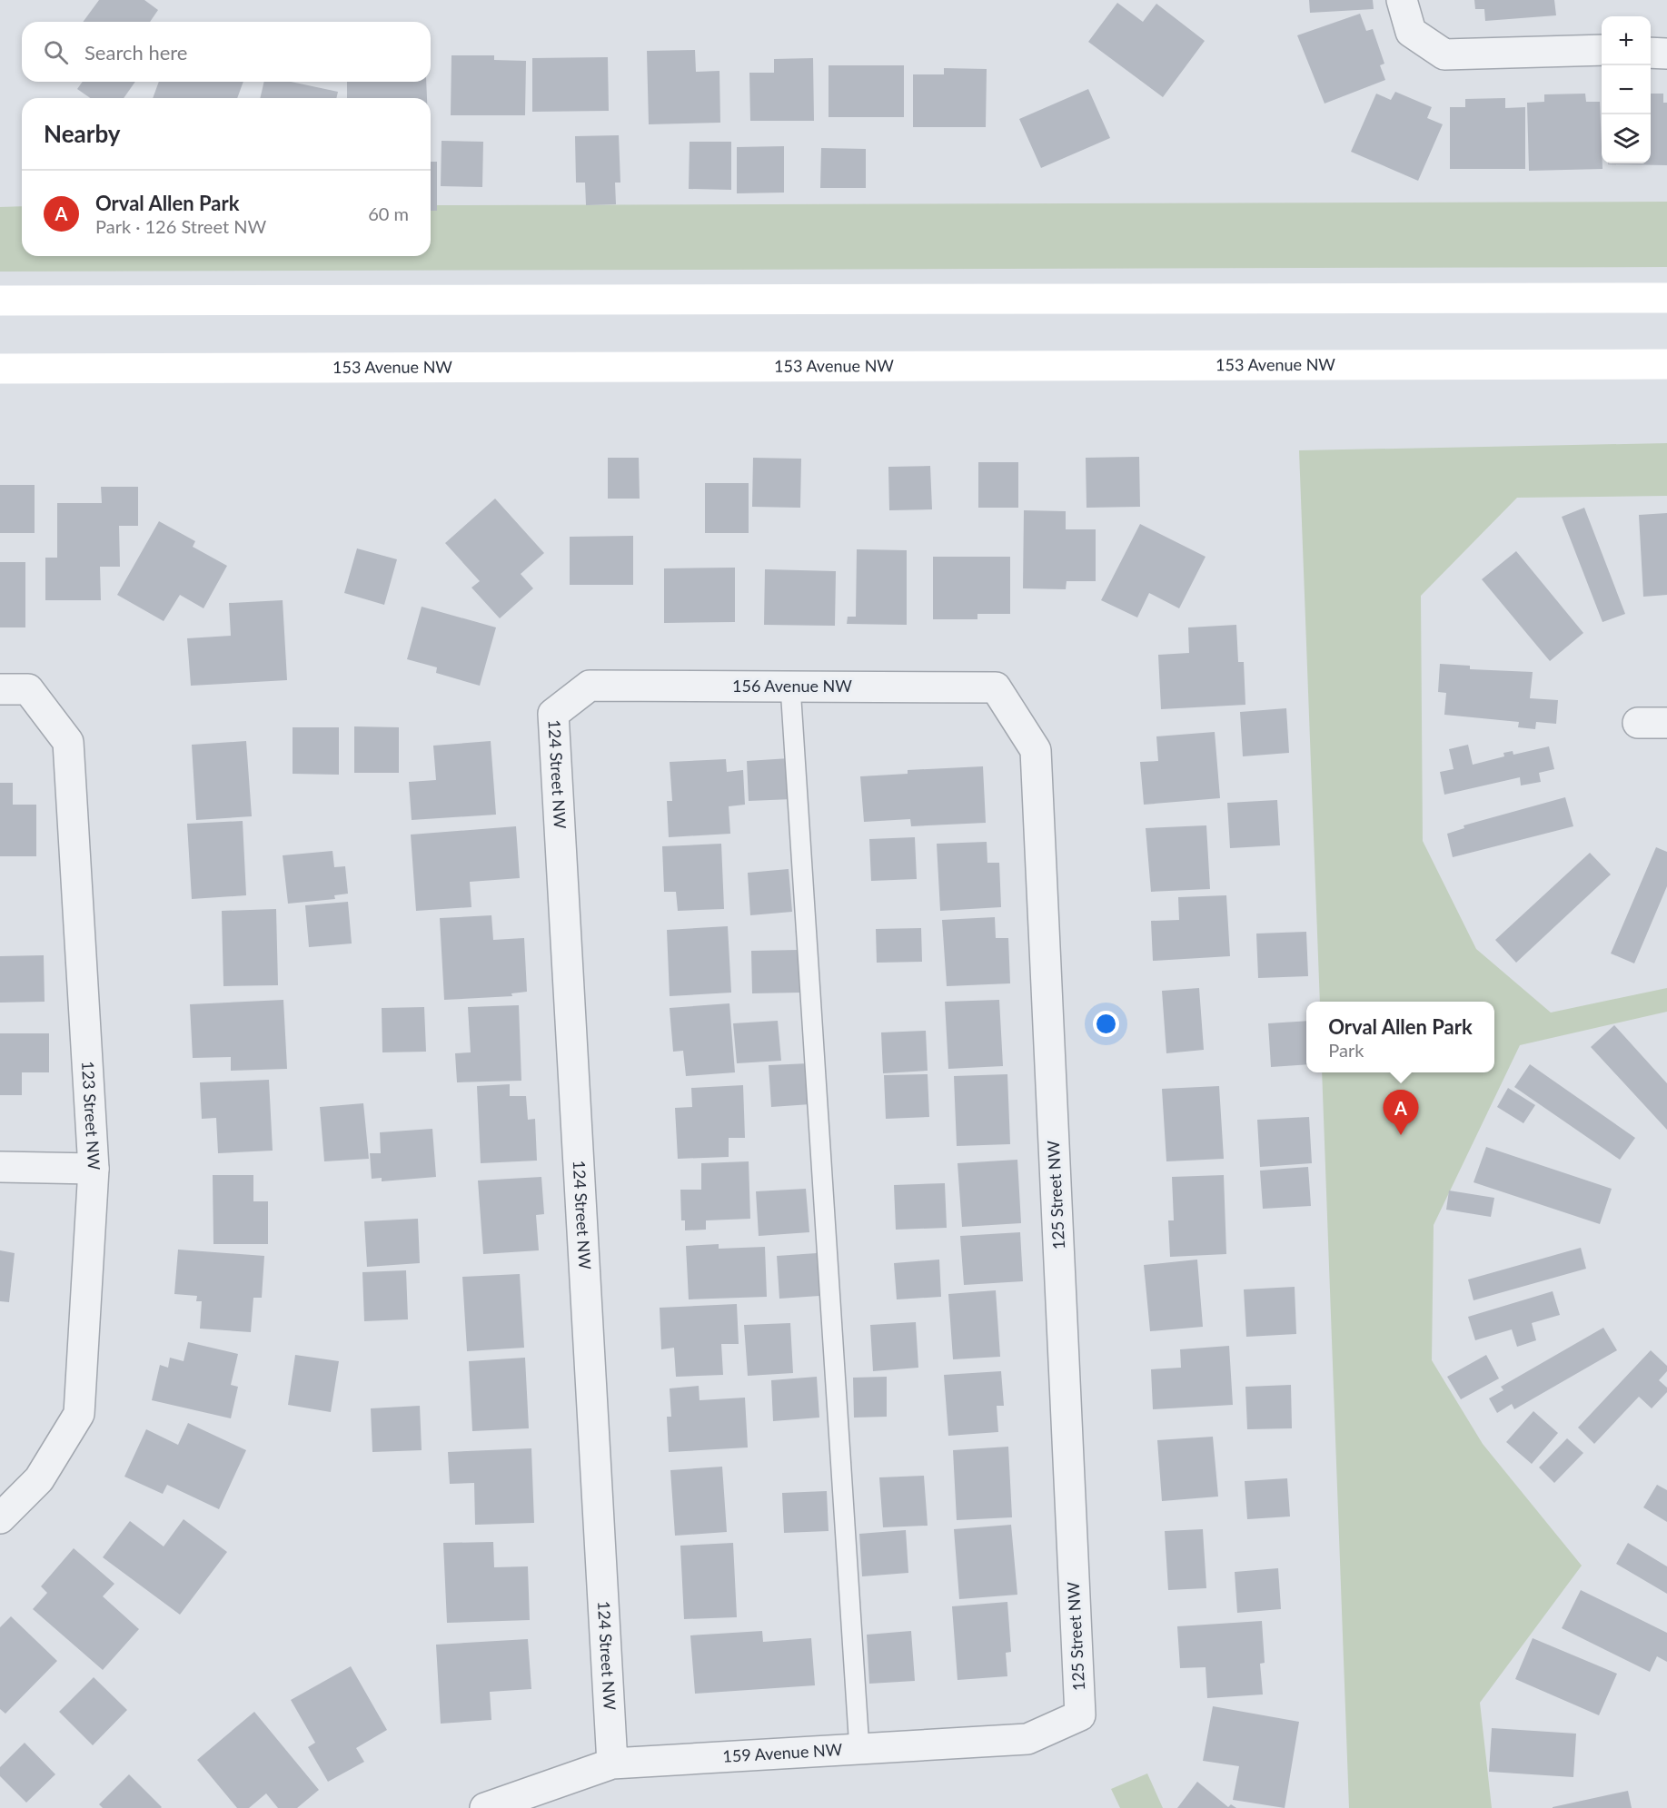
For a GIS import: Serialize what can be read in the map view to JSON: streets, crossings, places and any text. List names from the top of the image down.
{
  "streets": {
    "main road": ["153 Avenue NW"],
    "street": [
      "156 Avenue NW",
      "124 Street NW",
      "123 Street NW",
      "125 Street NW",
      "159 Avenue NW"
    ]
  },
  "crossings": [
    ["156 Avenue NW", "124 Street NW"],
    ["156 Avenue NW", "125 Street NW"],
    ["124 Street NW", "159 Avenue NW"],
    ["125 Street NW", "159 Avenue NW"]
  ],
  "page": {
    "map_buttons": ["+", "−"],
    "search": "Search here",
    "heading": "Nearby",
    "list": [
      {
        "mark": "A",
        "name": "Orval Allen Park",
        "note": "Park · 126 Street NW",
        "value": "60 m"
      }
    ],
    "popup": ["Orval Allen Park", "Park"],
    "pins": "A"
  }
}
